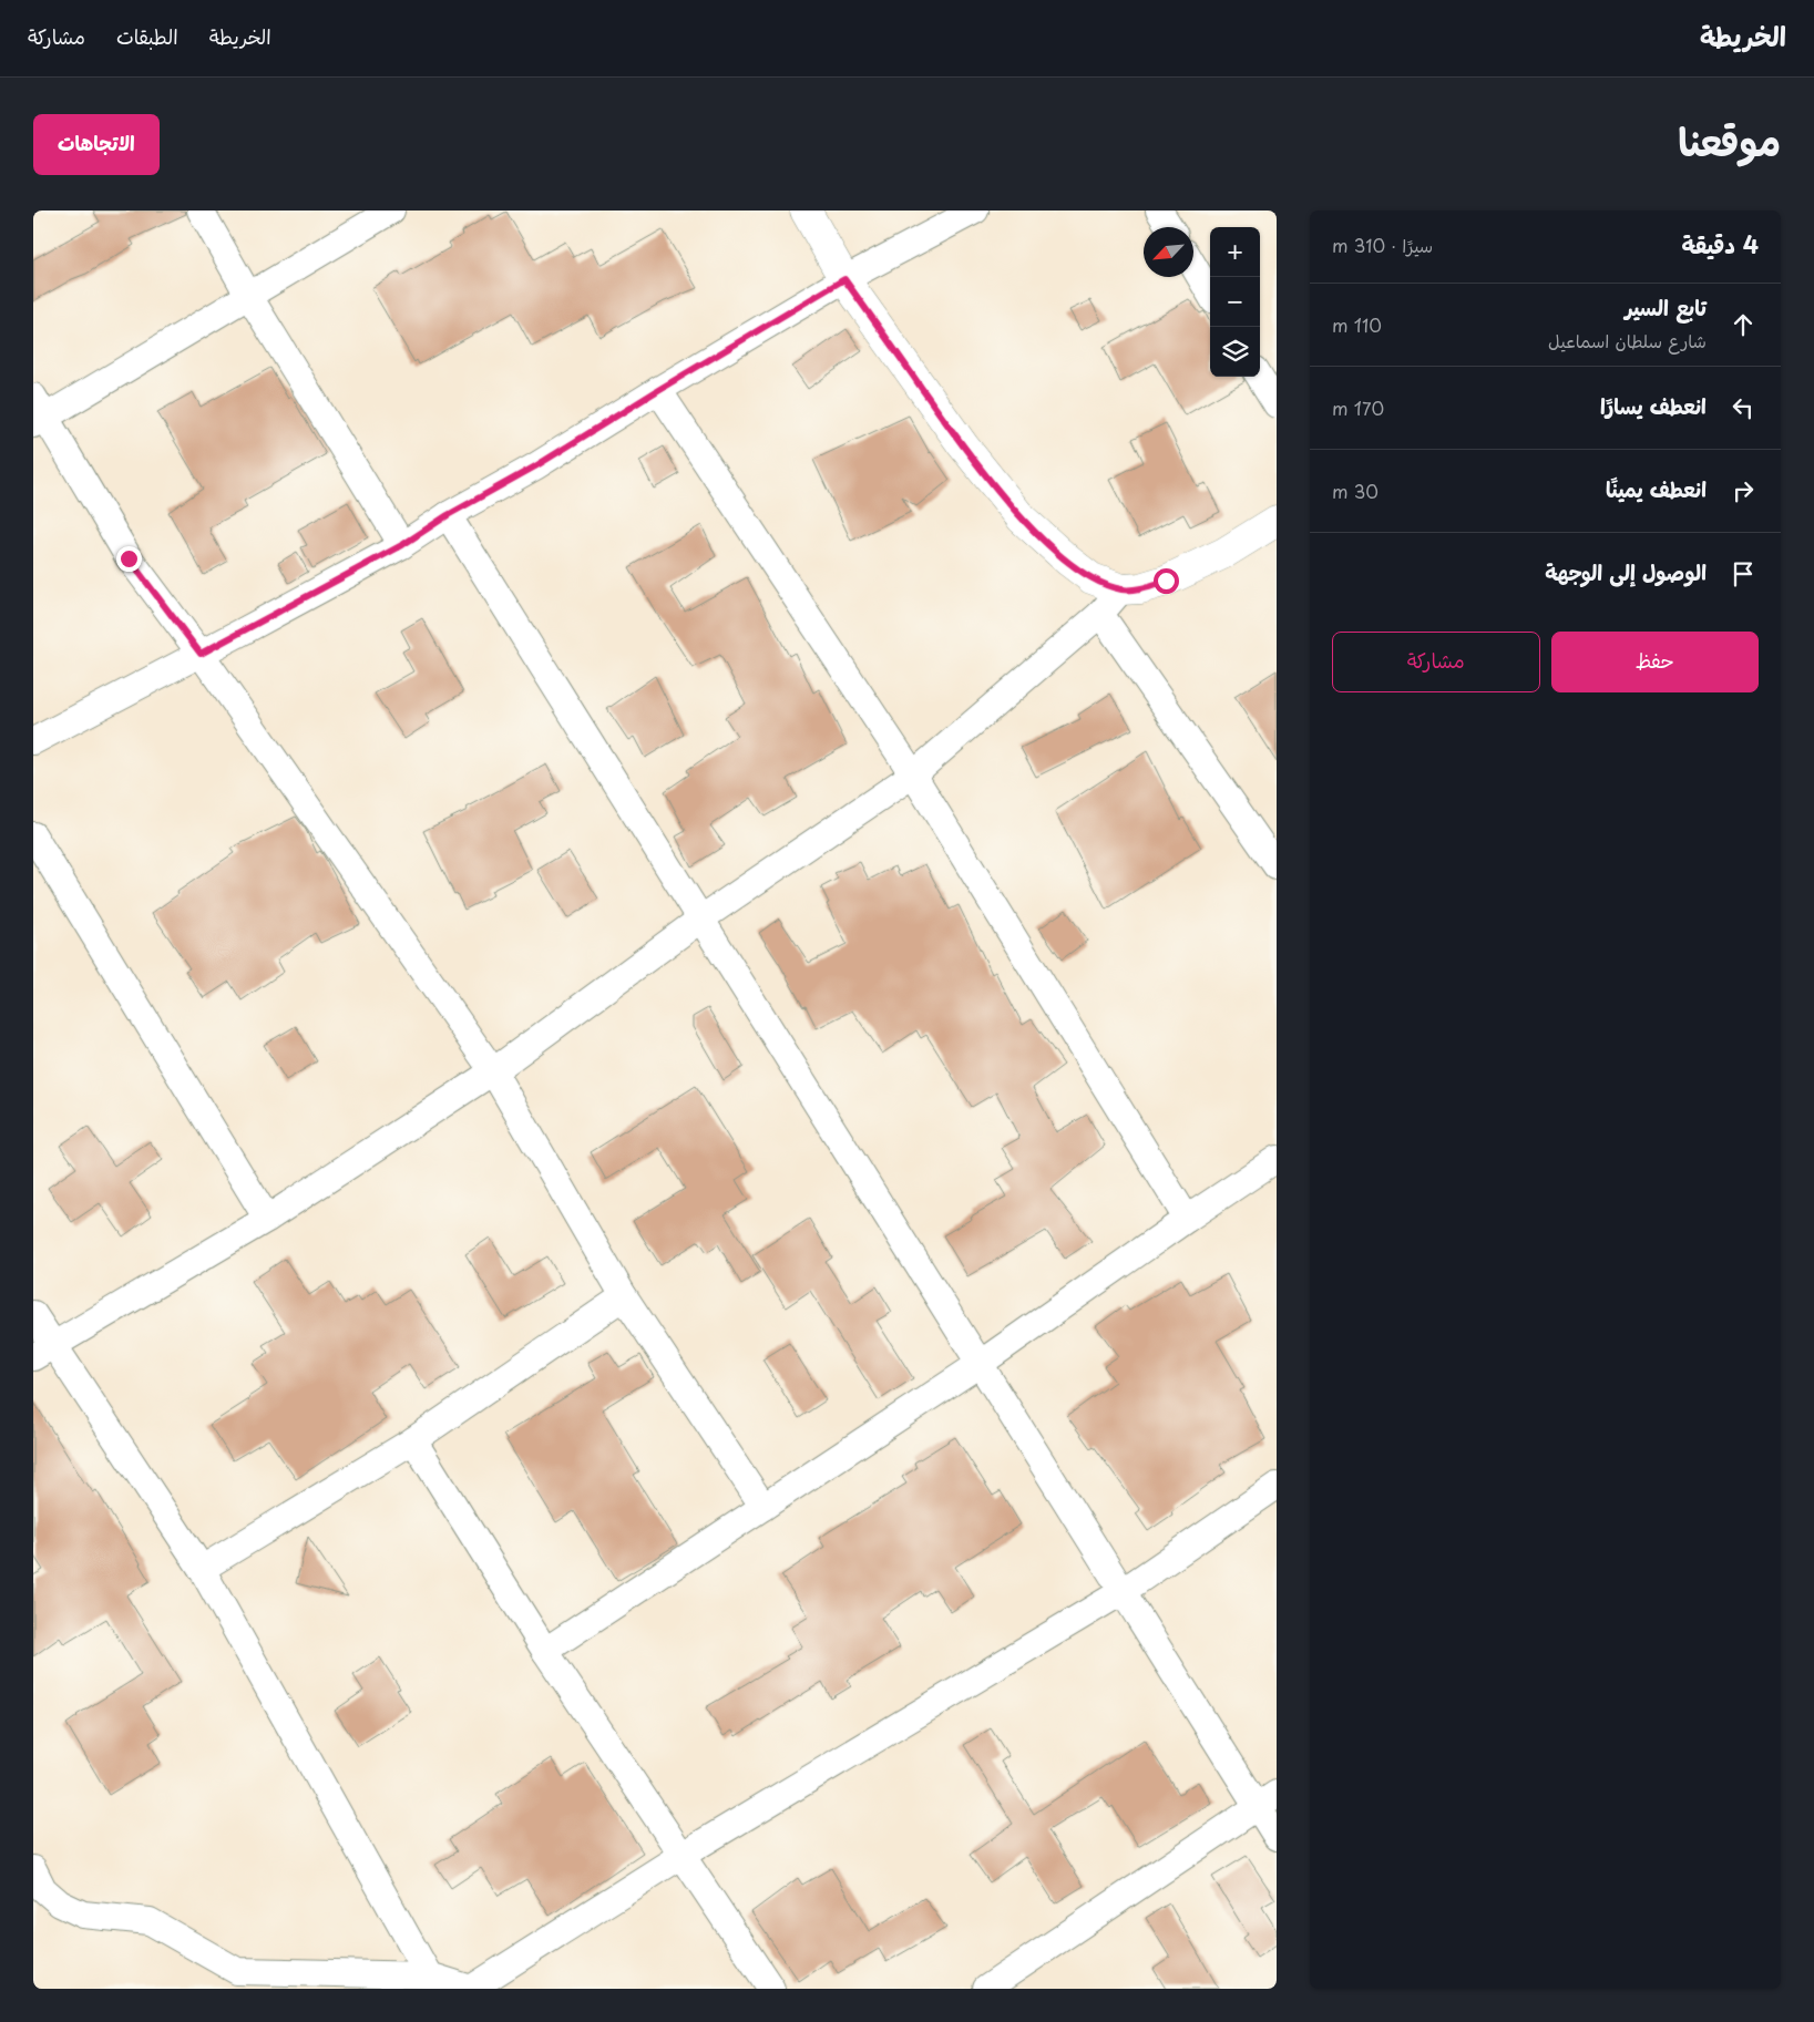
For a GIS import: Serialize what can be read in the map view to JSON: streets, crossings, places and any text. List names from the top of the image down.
{
  "north": "bottom left",
  "page": {
    "header": "الخريطة",
    "nav": ["الخريطة", "الطبقات", "مشاركة"],
    "title": "موقعنا",
    "buttons": [
      "الاتجاهات",
      ["حفظ", "مشاركة"]
    ],
    "heading": ["4 دقيقة", "سيرًا · 310 m"],
    "map_buttons": ["+", "−"],
    "list": [
      ["تابع السير", "شارع سلطان اسماعيل", "110 m"],
      ["انعطف يسارًا", "170 m"],
      ["انعطف يمينًا", "30 m"],
      "الوصول إلى الوجهة"
    ]
  }
}
